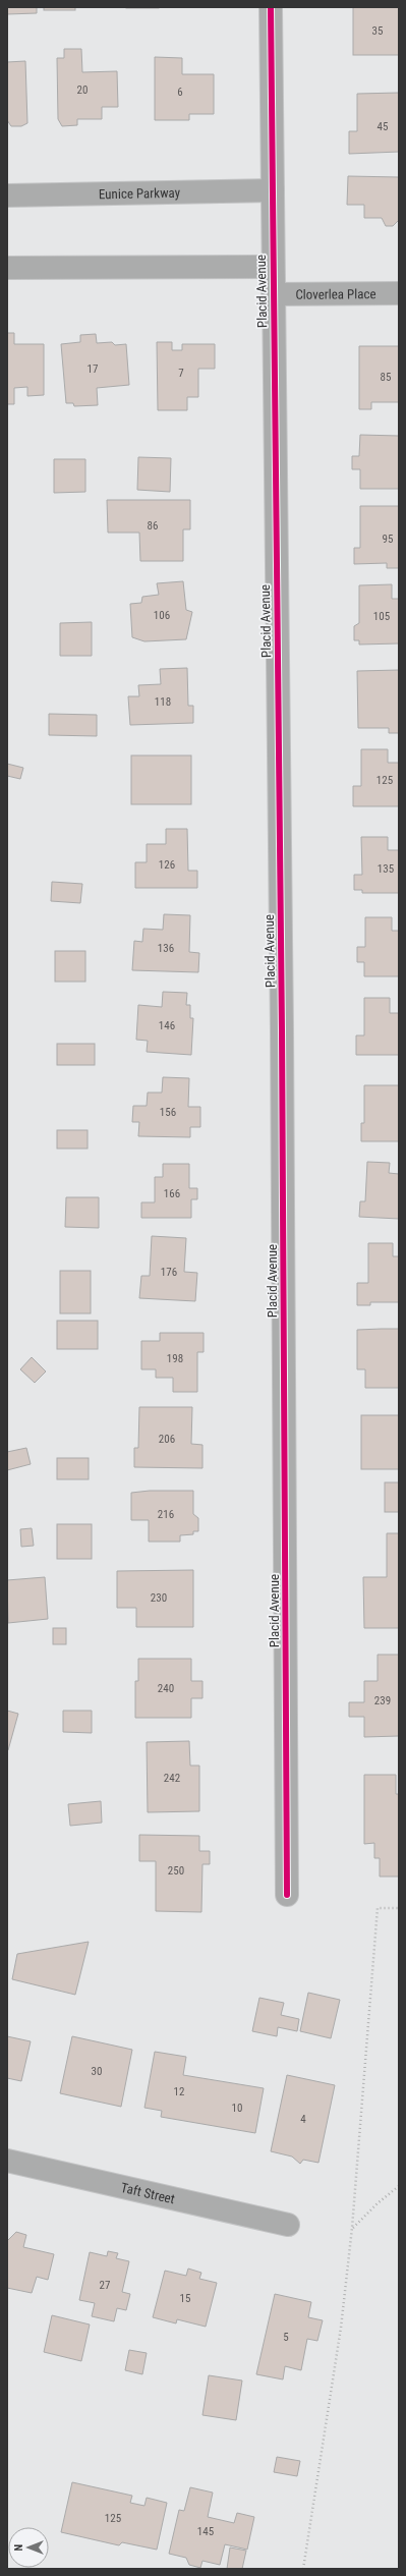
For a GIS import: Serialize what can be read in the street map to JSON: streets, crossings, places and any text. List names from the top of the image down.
{
  "streets": {
    "street": [
      "Eunice Parkway",
      "Placid Avenue",
      "Cloverlea Place",
      "Taft Street"
    ]
  },
  "crossings": [
    ["Eunice Parkway", "Placid Avenue"],
    ["Placid Avenue", "Cloverlea Place"]
  ],
  "house_numbers": [
    "35",
    "20",
    "6",
    "45",
    "17",
    "7",
    "85",
    "86",
    "95",
    "106",
    "105",
    "118",
    "125",
    "126",
    "135",
    "136",
    "146",
    "156",
    "166",
    "176",
    "198",
    "206",
    "216",
    "230",
    "240",
    "239",
    "242",
    "250",
    "30",
    "12",
    "10",
    "4",
    "27",
    "15",
    "5",
    "125",
    "145"
  ],
  "north": "left"
}
